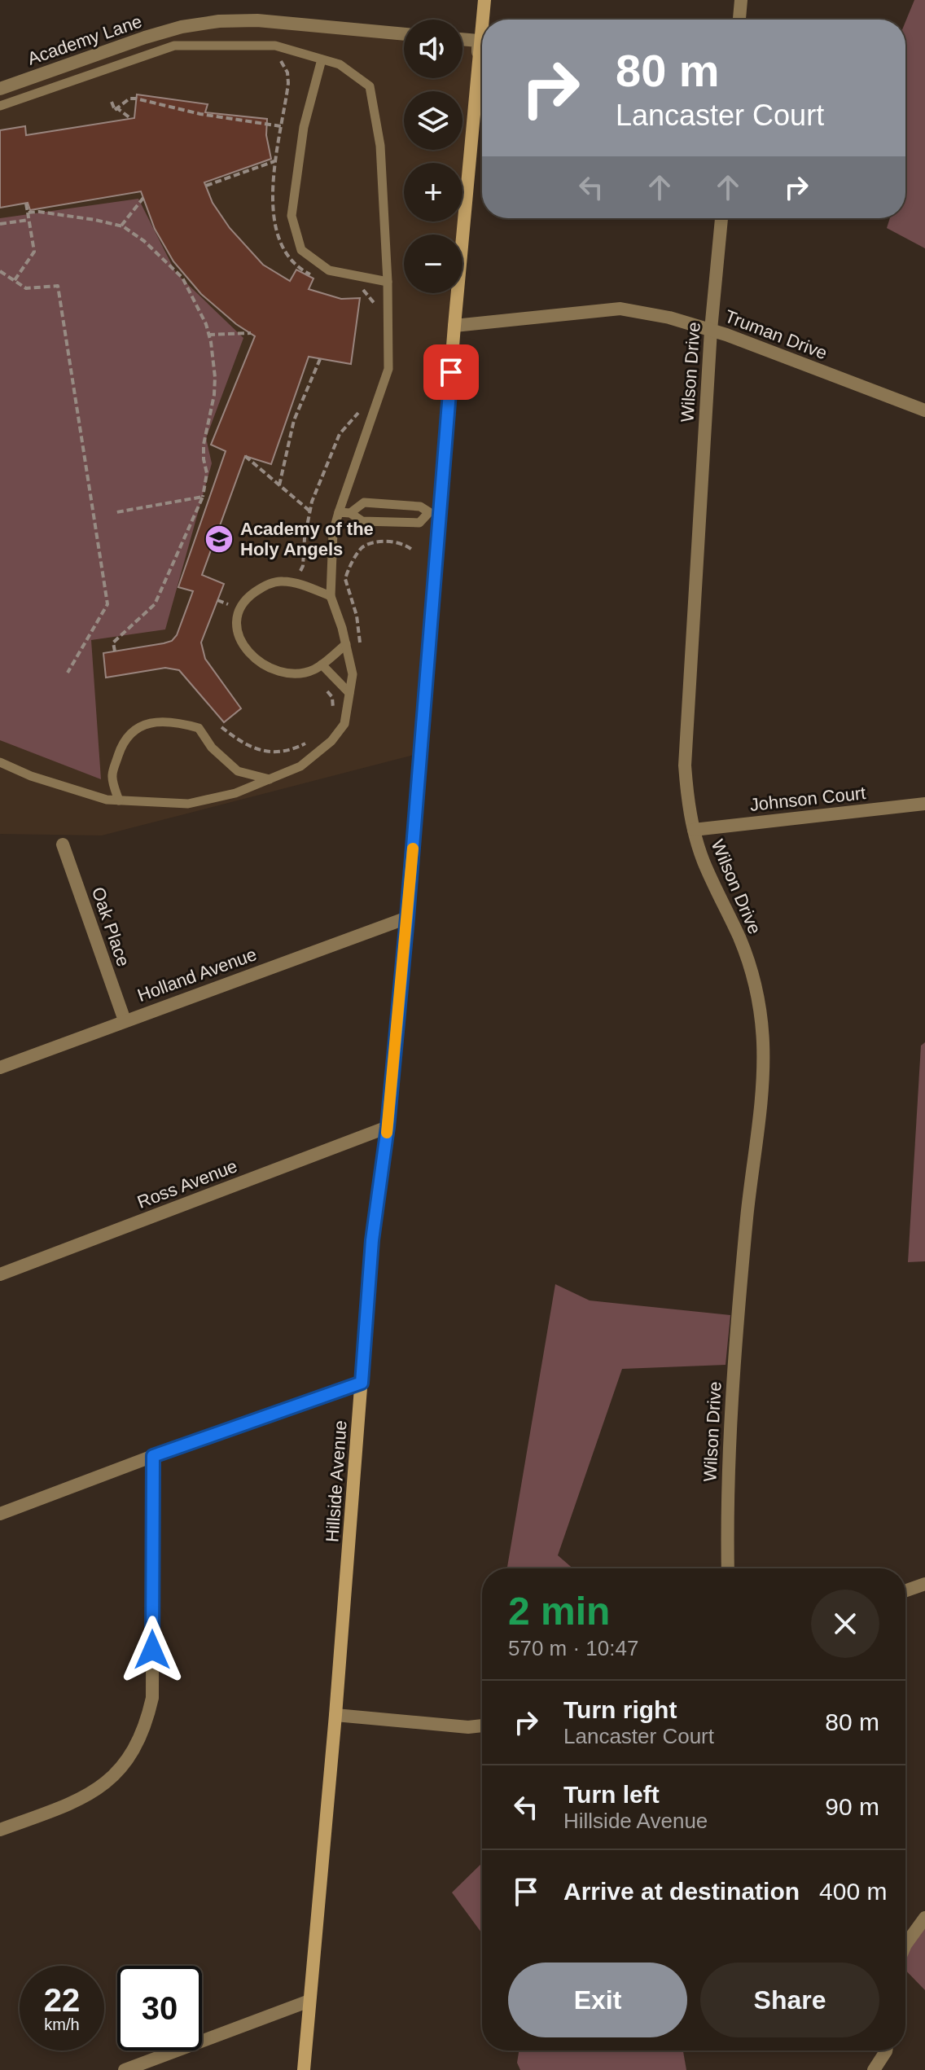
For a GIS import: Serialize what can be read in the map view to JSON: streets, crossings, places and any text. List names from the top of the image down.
{
  "streets": {
    "main road": ["Hillside Avenue"],
    "street": [
      "Academy Lane",
      "Truman Drive",
      "Wilson Drive",
      "Johnson Court",
      "Oak Place",
      "Holland Avenue",
      "Ross Avenue"
    ]
  },
  "crossings": [
    ["Truman Drive", "Wilson Drive"],
    ["Truman Drive", "Hillside Avenue"],
    ["Wilson Drive", "Johnson Court"],
    ["Oak Place", "Holland Avenue"],
    ["Holland Avenue", "Hillside Avenue"],
    ["Ross Avenue", "Hillside Avenue"]
  ],
  "places": {
    "school or university": ["Academy of the Holy Angels"]
  },
  "page": {
    "map_buttons": ["+", "−"],
    "turn": ["80 m", "Lancaster Court"],
    "heading": ["2 min", "570 m · 10:47"],
    "list": [
      {
        "name": "Turn right",
        "note": "Lancaster Court",
        "value": "80 m"
      },
      {
        "name": "Turn left",
        "note": "Hillside Avenue",
        "value": "90 m"
      },
      {
        "name": "Arrive at destination",
        "value": "400 m"
      }
    ],
    "buttons": ["Exit", "Share"],
    "speed": "22 km/h",
    "limit": "30"
  }
}
